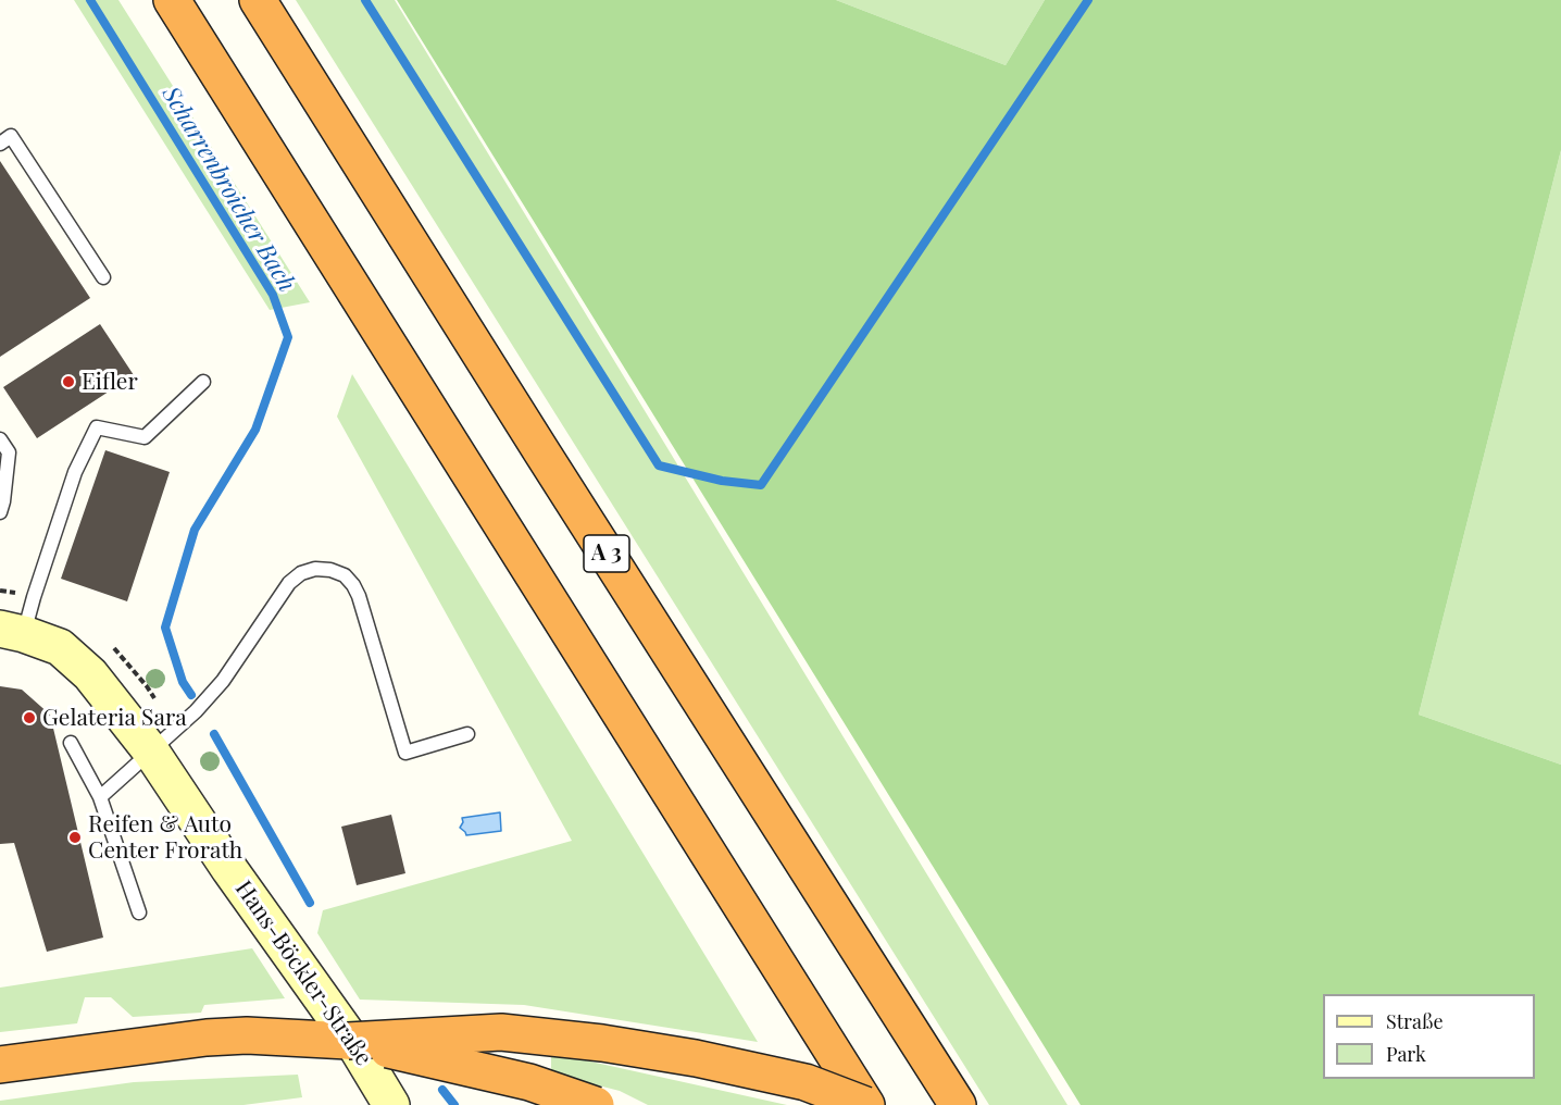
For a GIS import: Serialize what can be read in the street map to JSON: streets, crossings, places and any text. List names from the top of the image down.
{
  "streets": {
    "highway": ["A 3"],
    "street": ["Hans-Böckler-Straße"]
  },
  "water": ["Scharrenbroicher Bach"],
  "places": ["Eifler", "Gelateria Sara", "Reifen & Auto Center Frorath"],
  "legend": ["Straße", "Park"]
}
